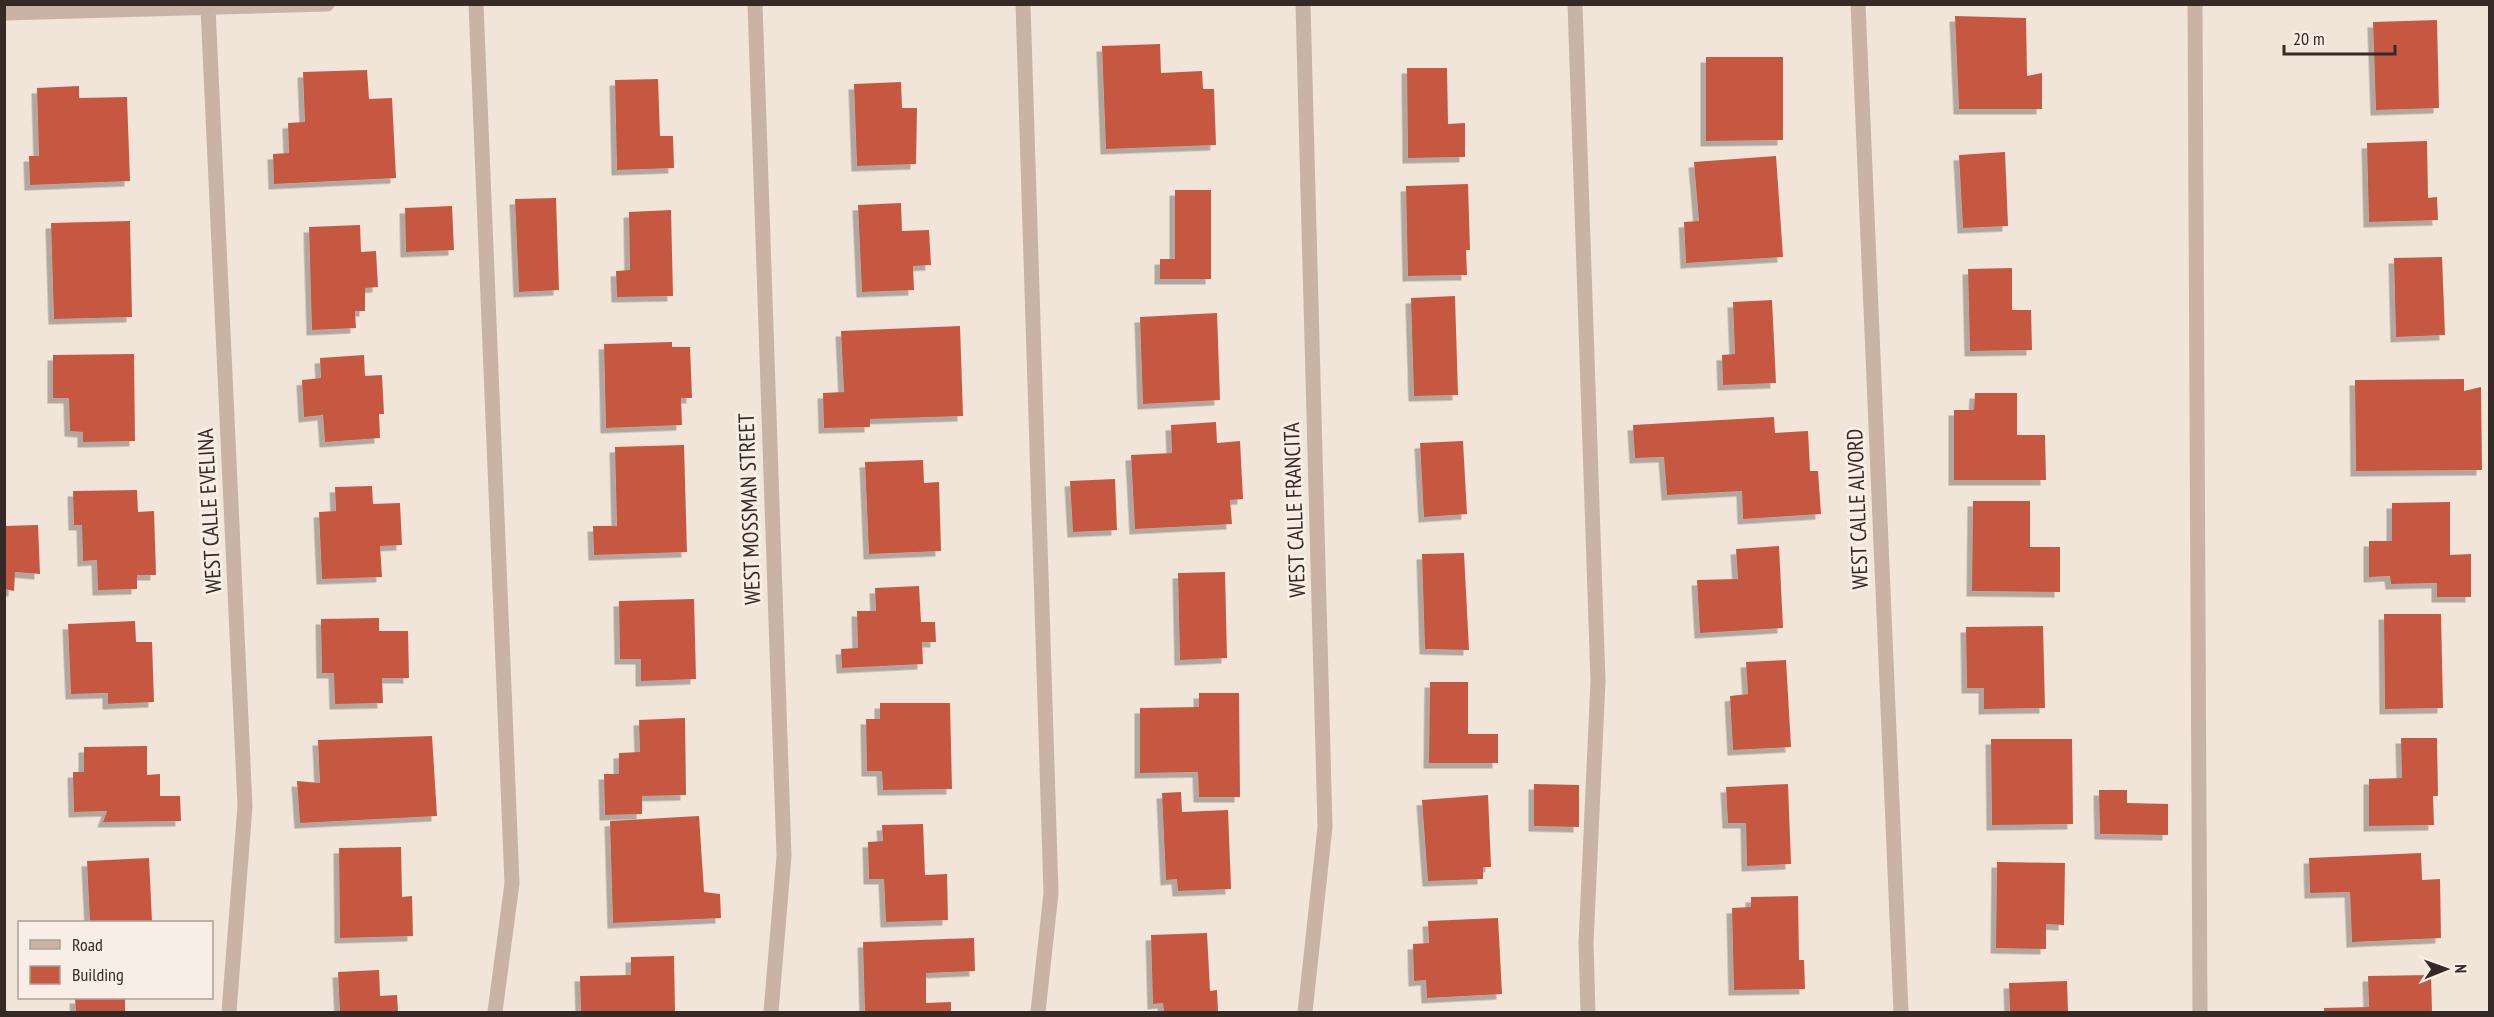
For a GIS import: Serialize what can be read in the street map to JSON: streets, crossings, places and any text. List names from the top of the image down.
{
  "streets": {
    "street": [
      "WEST MOSSMAN STREET",
      "WEST CALLE ALVORD",
      "WEST CALLE FRANCITA",
      "WEST CALLE EVELINA"
    ]
  },
  "legend": ["Road", "Building"],
  "scale_bar": "20 m",
  "north": "right"
}
